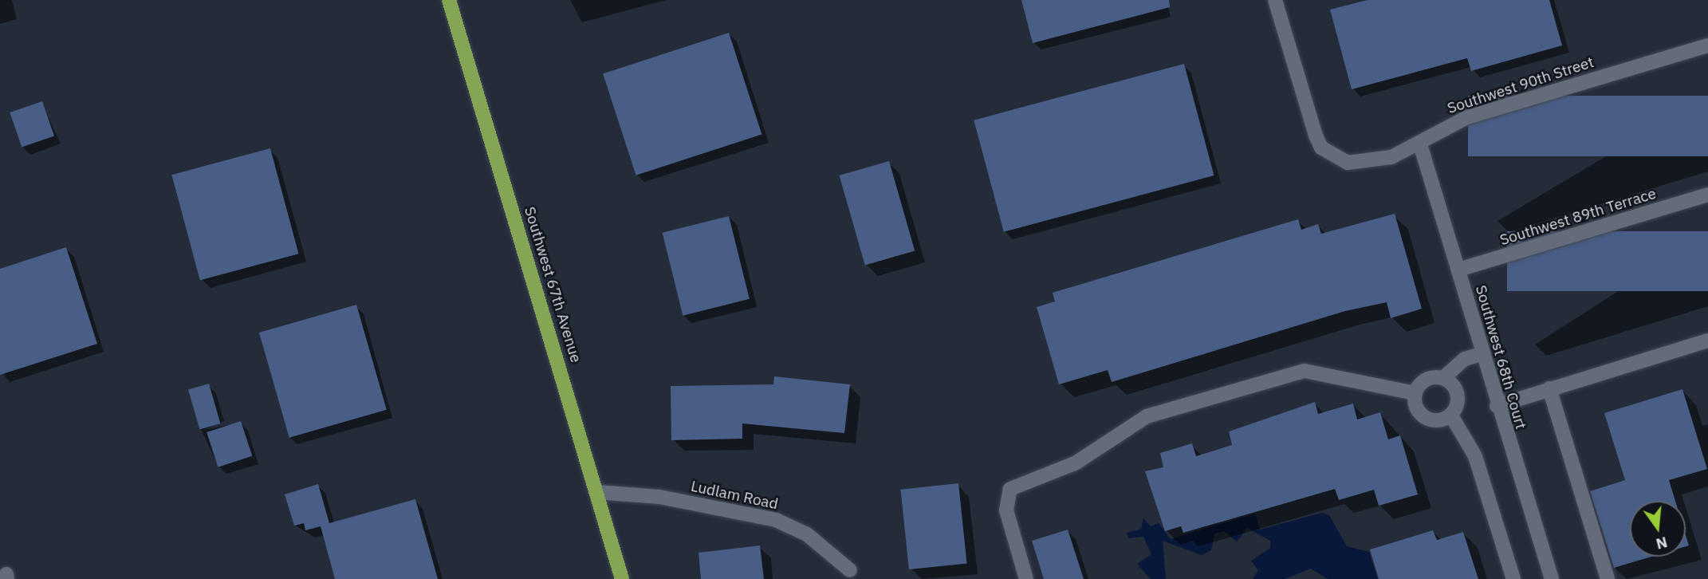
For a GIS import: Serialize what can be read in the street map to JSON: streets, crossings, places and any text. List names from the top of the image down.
{
  "streets": {
    "main road": ["Southwest 67th Avenue"],
    "street": [
      "Southwest 90th Street",
      "Southwest 89th Terrace",
      "Southwest 68th Court",
      "Ludlam Road"
    ]
  },
  "crossings": [
    ["Southwest 90th Street", "Southwest 68th Court"],
    ["Southwest 89th Terrace", "Southwest 68th Court"],
    ["Southwest 67th Avenue", "Ludlam Road"]
  ],
  "north": "bottom"
}
